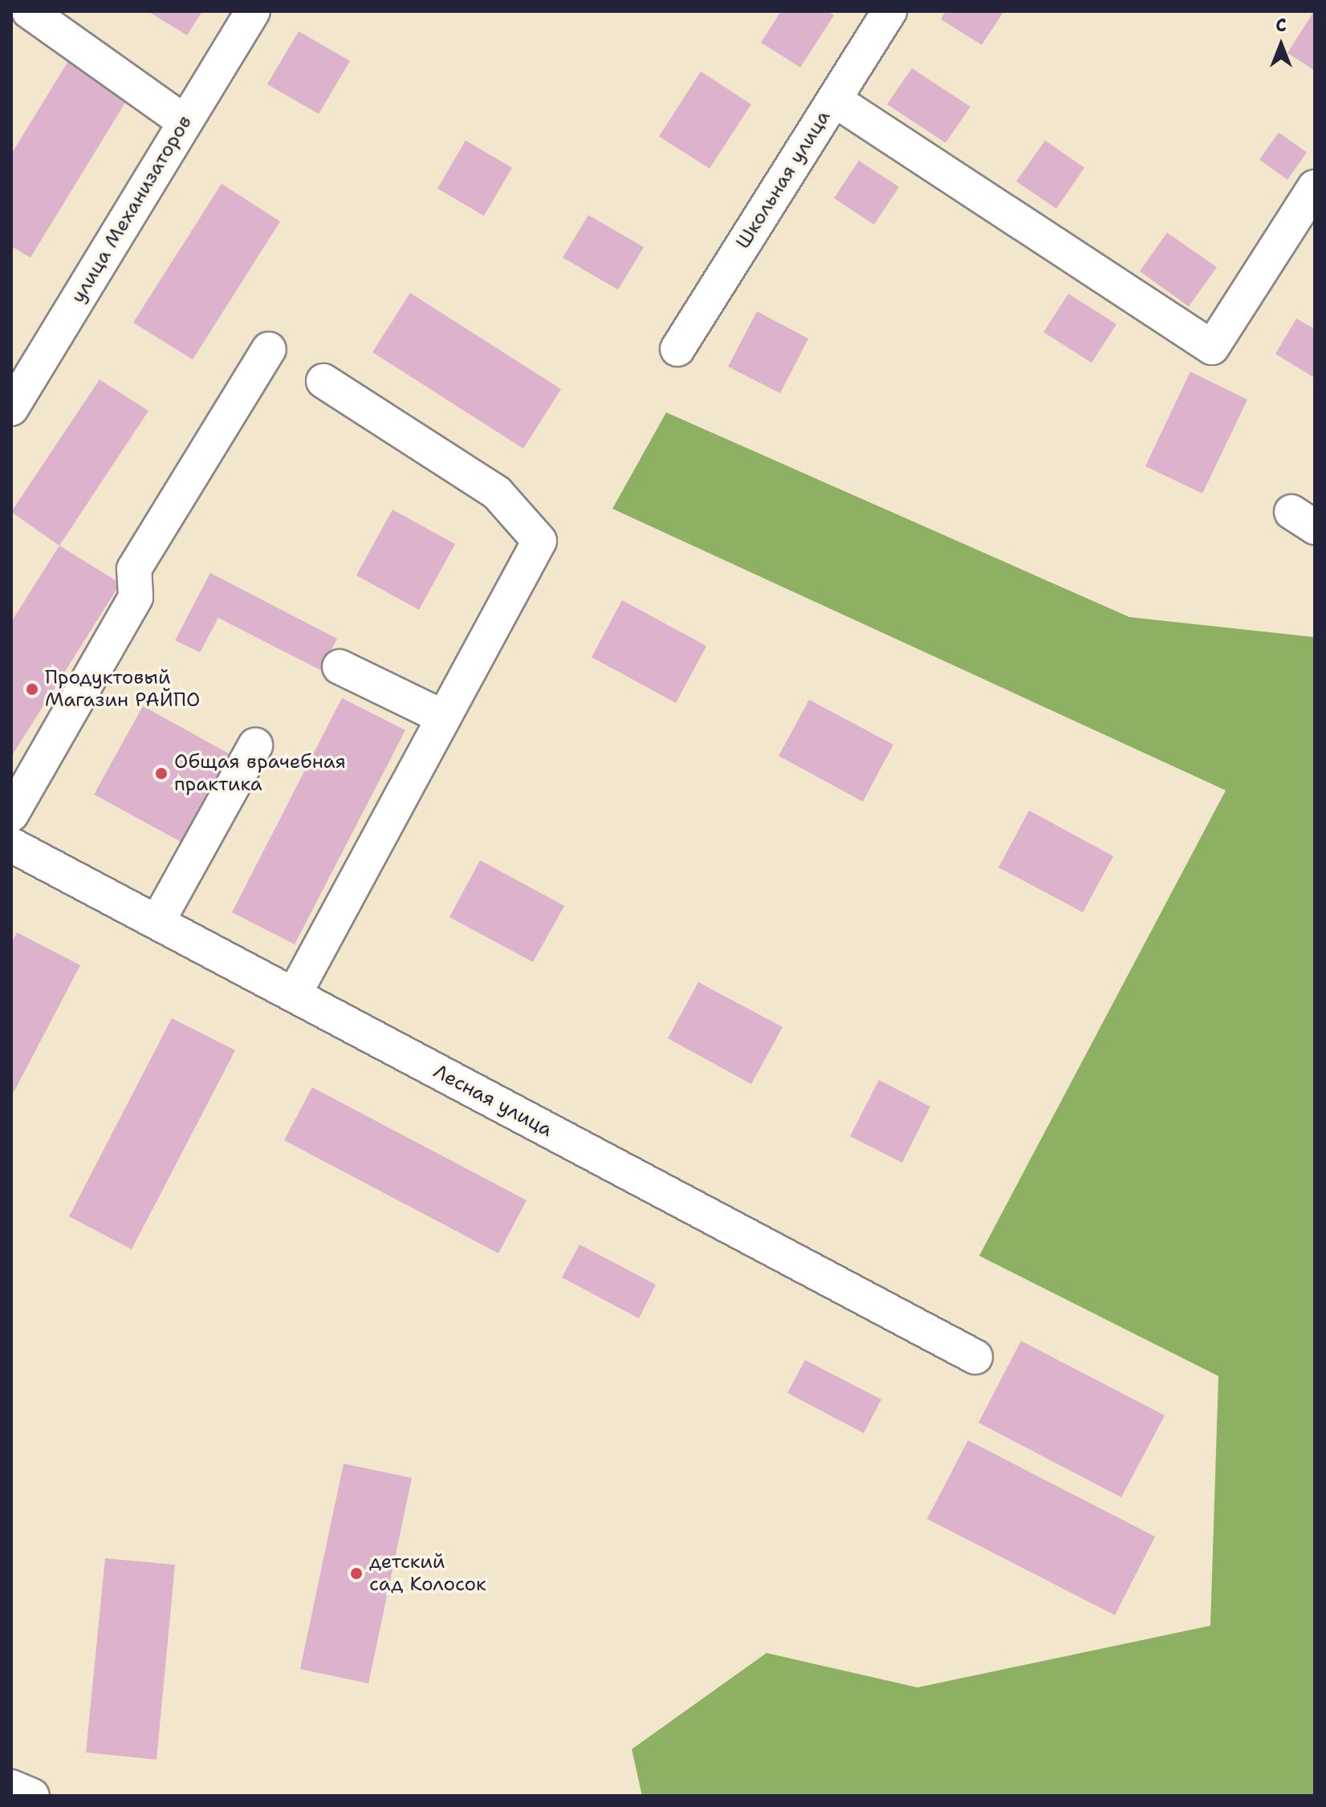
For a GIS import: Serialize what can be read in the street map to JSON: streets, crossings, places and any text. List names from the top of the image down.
{
  "streets": {
    "street": ["Школьная улица", "улица Механизаторов", "Лесная улица"]
  },
  "places": ["Продуктовый Магазин РАЙПО", "Общая врачебная практика", "детский сад Колосок"],
  "north": "top"
}
